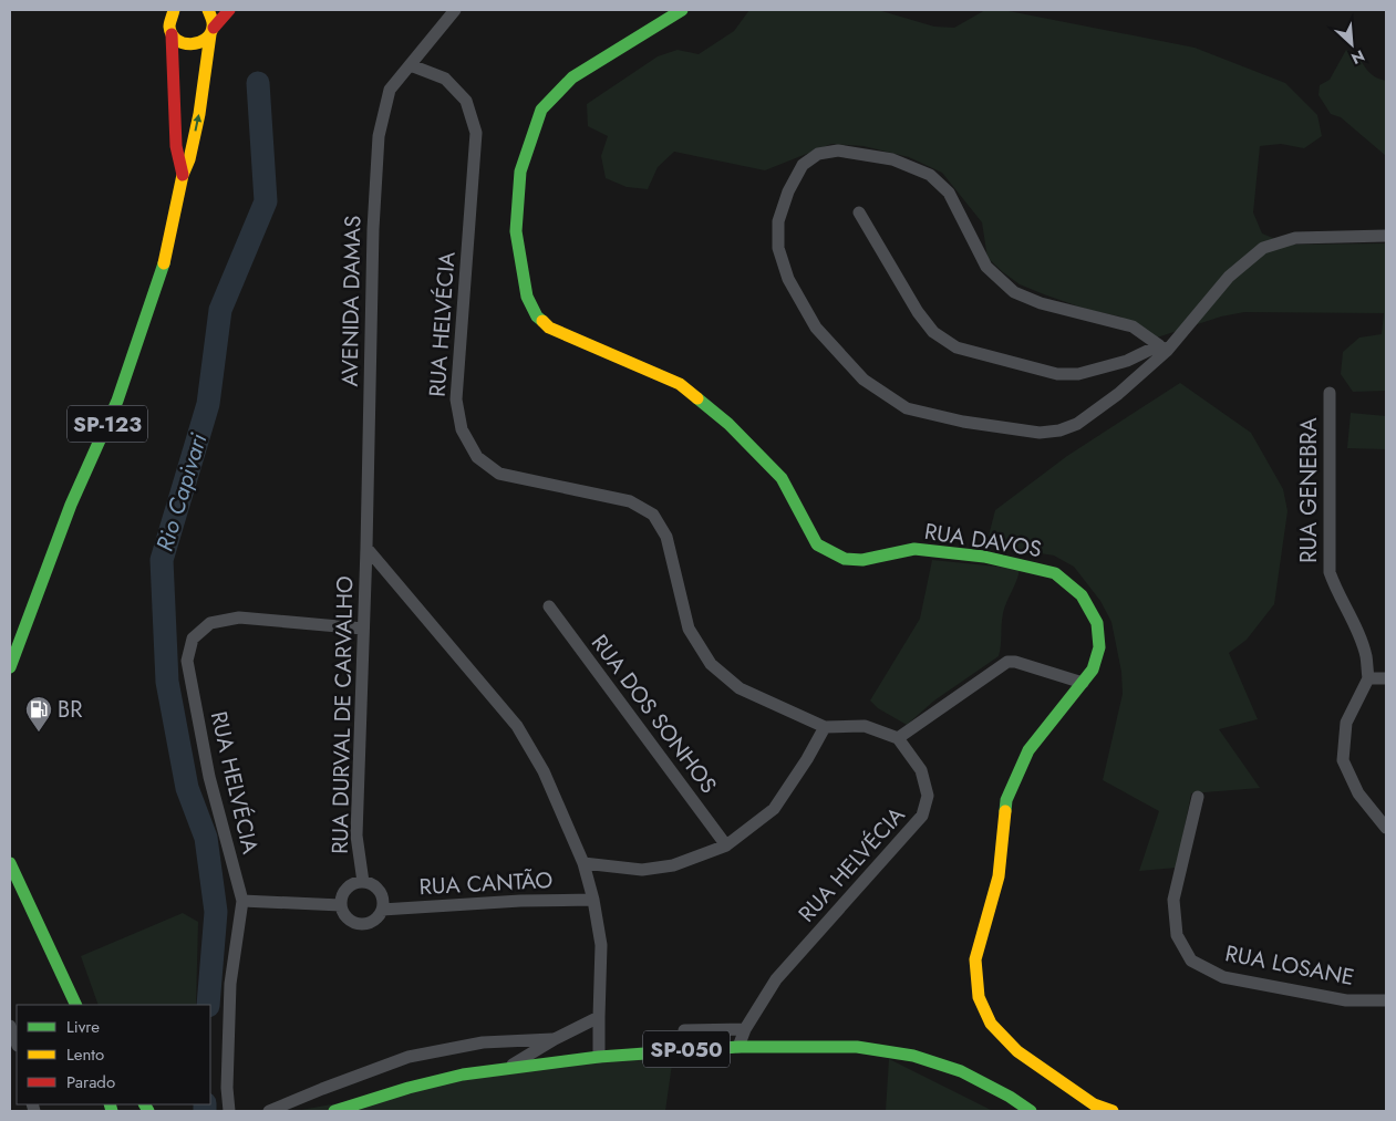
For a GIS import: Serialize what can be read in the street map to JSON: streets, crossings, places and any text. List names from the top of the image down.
{
  "streets": {
    "main road": ["SP-123", "RUA DAVOS", "SP-050"],
    "street": [
      "AVENIDA DAMAS",
      "RUA HELVÉCIA",
      "RUA GENEBRA",
      "RUA DOS SONHOS",
      "RUA DURVAL DE CARVALHO",
      "RUA CANTÃO",
      "RUA LOSANE"
    ]
  },
  "crossings": [
    ["AVENIDA DAMAS", "RUA HELVÉCIA"],
    ["AVENIDA DAMAS", "RUA DURVAL DE CARVALHO"],
    ["RUA HELVÉCIA", "RUA DURVAL DE CARVALHO"],
    ["RUA HELVÉCIA", "RUA CANTÃO"],
    ["RUA HELVÉCIA", "SP-050"],
    ["RUA DOS SONHOS", "RUA CANTÃO"],
    ["RUA DURVAL DE CARVALHO", "RUA CANTÃO"]
  ],
  "water": ["Rio Capivari"],
  "places": {
    "fuel station": ["BR"]
  },
  "legend": ["Livre", "Lento", "Parado"],
  "north": "bottom right"
}
